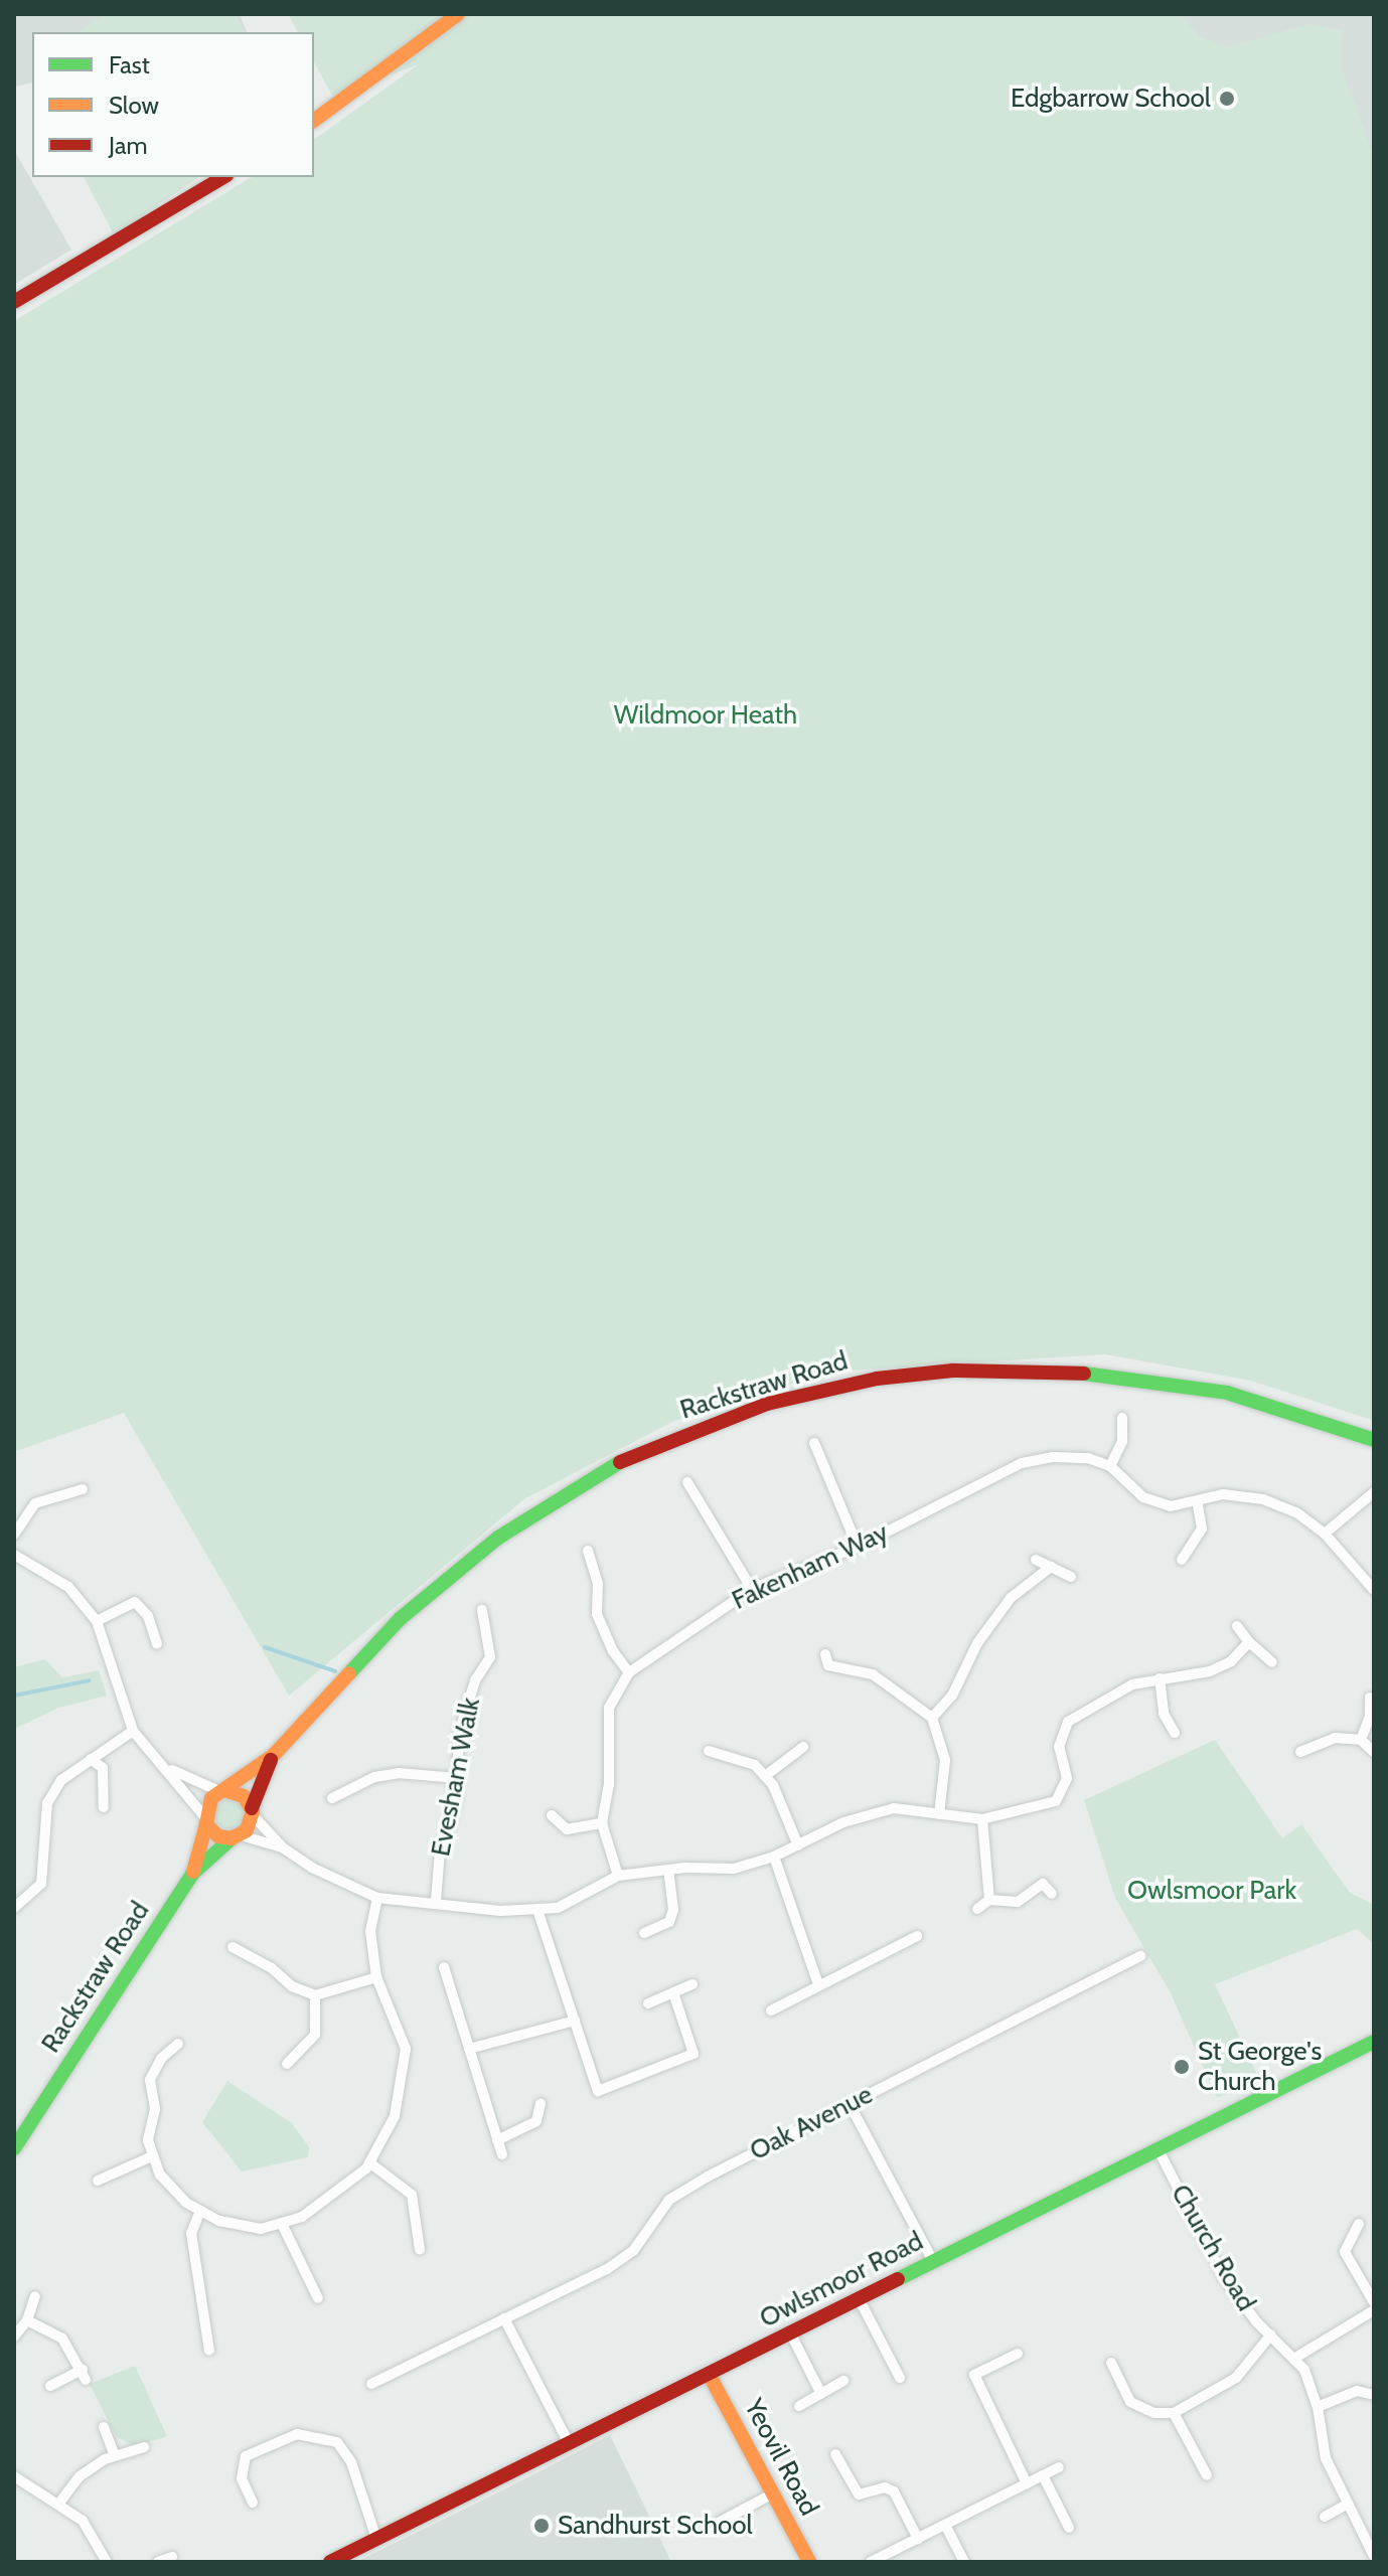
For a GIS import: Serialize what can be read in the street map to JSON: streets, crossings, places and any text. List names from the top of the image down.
{
  "streets": {
    "main road": ["Rackstraw Road", "Owlsmoor Road", "Yeovil Road"],
    "street": [
      "Fakenham Way",
      "Evesham Walk",
      "Oak Avenue",
      "Church Road"
    ]
  },
  "crossings": [
    ["Church Road", "Owlsmoor Road"],
    ["Owlsmoor Road", "Yeovil Road"]
  ],
  "parks": ["Wildmoor Heath", "Owlsmoor Park"],
  "places": ["Edgbarrow School", "St George's Church", "Sandhurst School"],
  "legend": ["Fast", "Slow", "Jam"]
}
